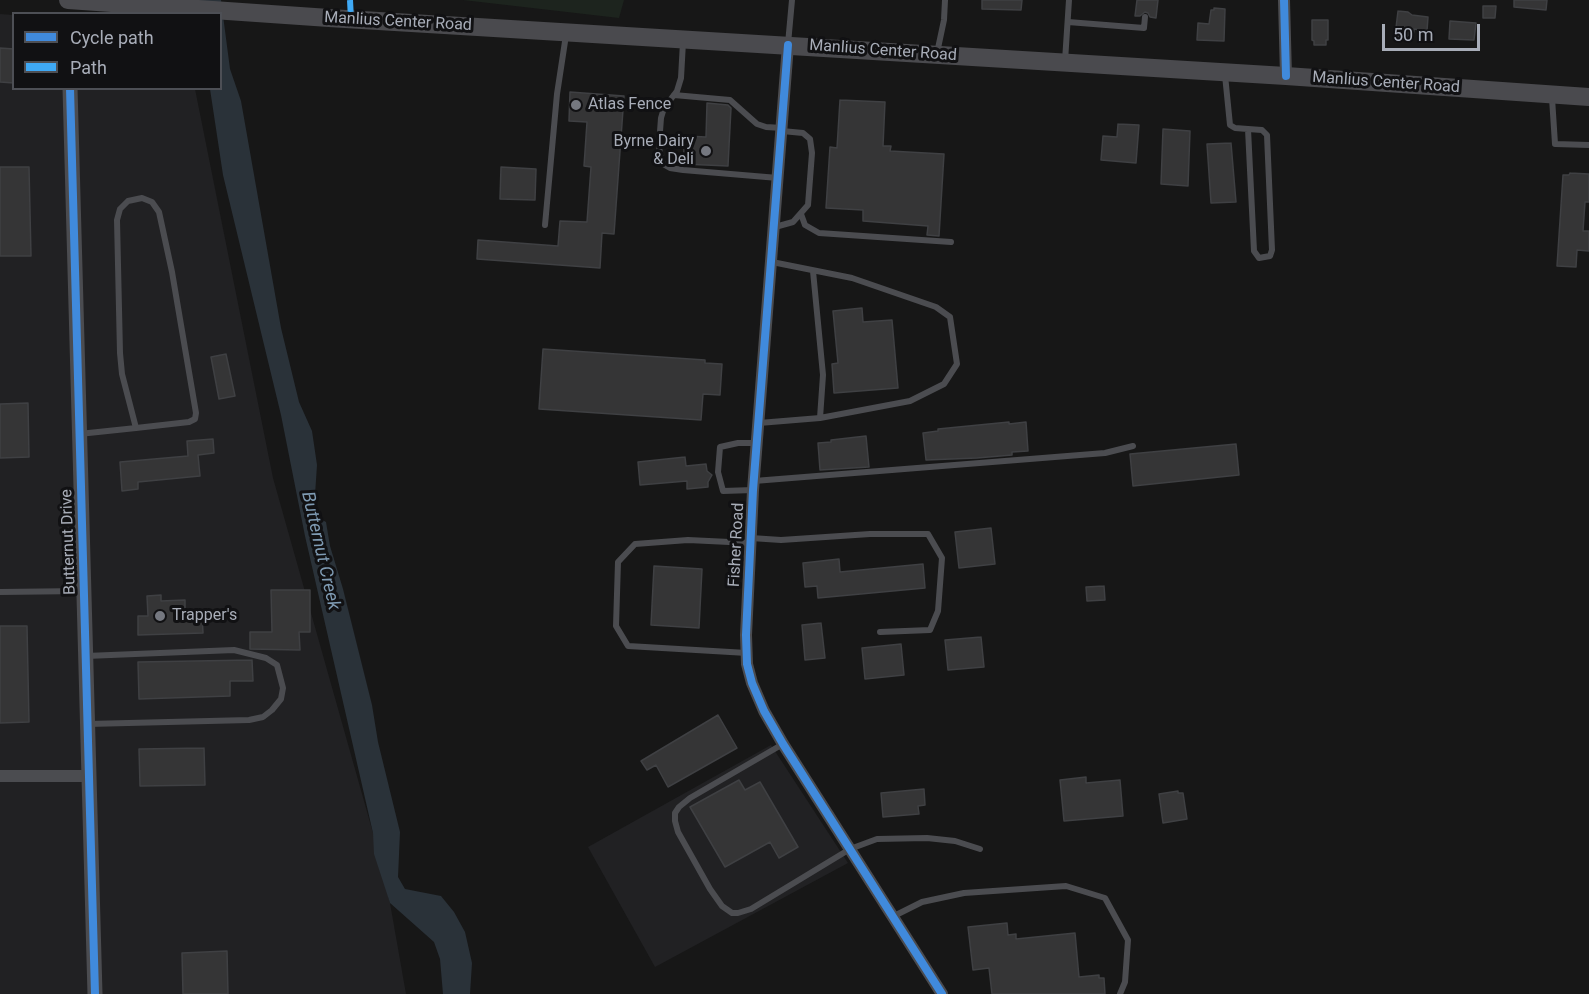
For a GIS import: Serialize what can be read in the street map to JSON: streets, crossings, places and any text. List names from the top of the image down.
{
  "streets": {
    "main road": ["Manlius Center Road"],
    "street": ["Butternut Drive", "Fisher Road"]
  },
  "crossings": [
    ["Manlius Center Road", "Fisher Road"]
  ],
  "water": ["Butternut Creek"],
  "places": ["Atlas Fence", "Byrne Dairy & Deli", "Trapper's"],
  "legend": ["Cycle path", "Path"],
  "scale_bar": "50 m"
}
